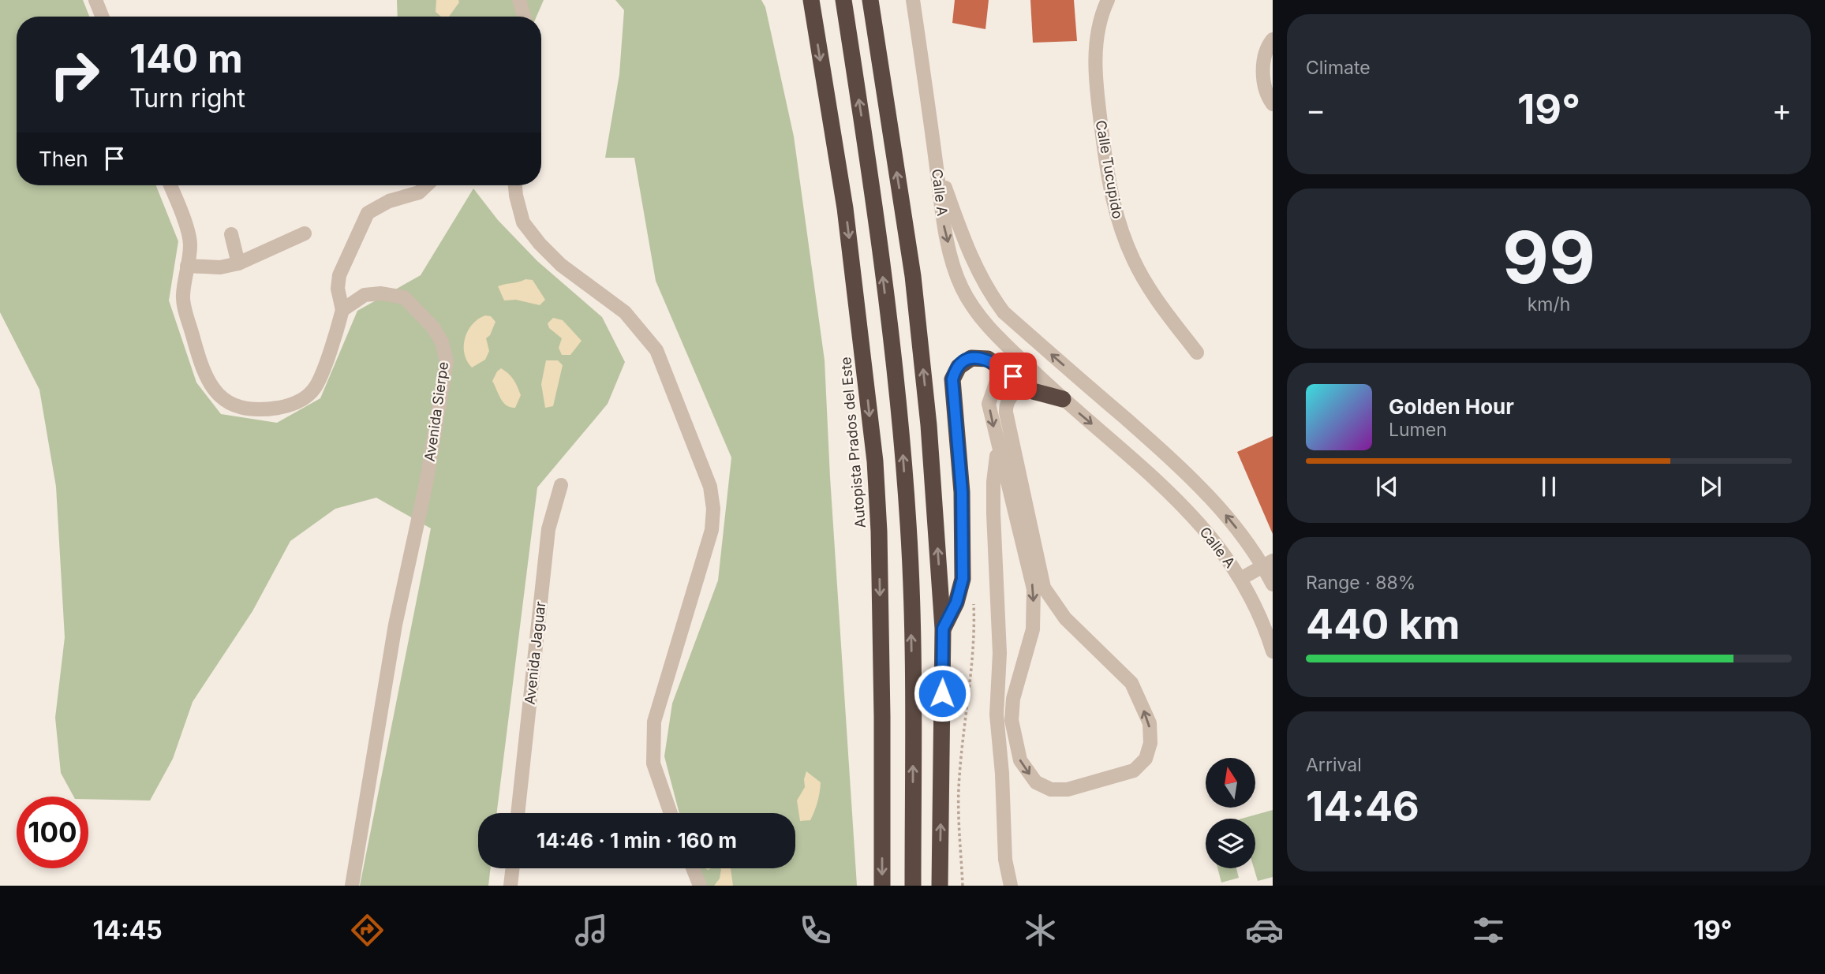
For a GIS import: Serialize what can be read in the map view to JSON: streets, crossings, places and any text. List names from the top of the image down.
{
  "streets": {
    "highway": ["Autopista Prados del Este"],
    "street": [
      "Calle Tucupido",
      "Calle A",
      "Avenida Sierpe",
      "Avenida Jaguar"
    ]
  },
  "north": "top",
  "page": {
    "tile": [
      "Climate",
      ["99", "km/h"],
      ["Range · 88%", "440 km"],
      ["Arrival", "14:46"]
    ],
    "turn": ["140 m", "Turn right"],
    "heat": ["−", "19°", "+"],
    "then": "Then",
    "song": ["Golden Hour", "Lumen"],
    "limit": "100",
    "trip": "14:46 · 1 min · 160 m",
    "tabs": ["14:45", "19°"]
  }
}
